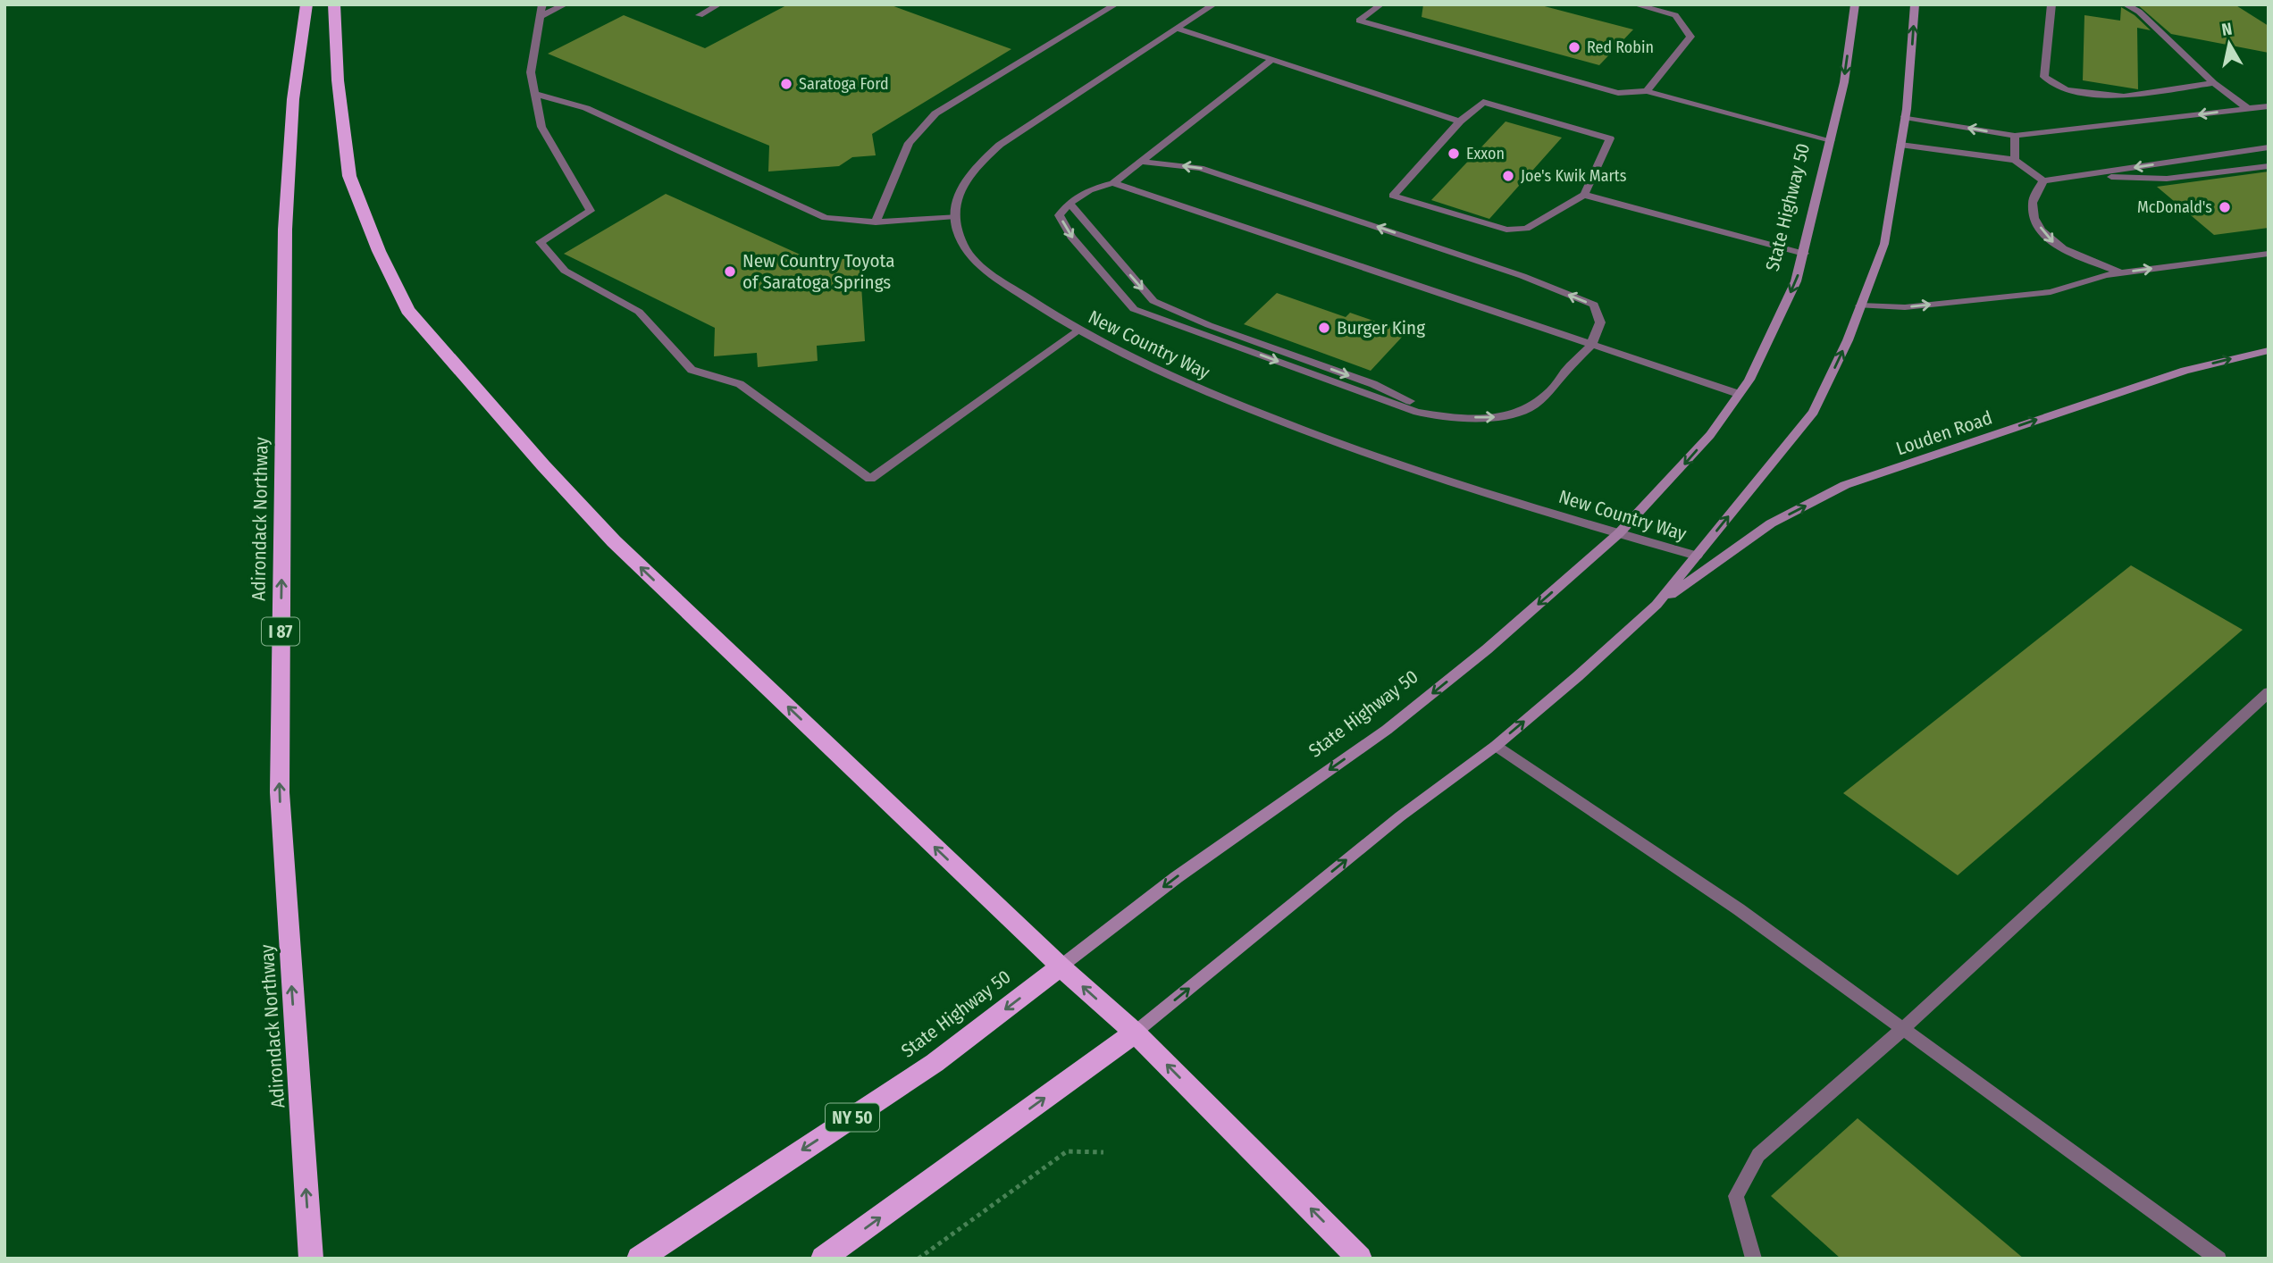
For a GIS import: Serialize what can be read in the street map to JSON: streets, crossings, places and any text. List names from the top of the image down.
{
  "streets": {
    "highway": [
      "State Highway 50",
      "Adirondack Northway",
      "I 87",
      "NY 50"
    ],
    "main road": ["Louden Road"],
    "street": ["New Country Way"]
  },
  "crossings": [
    ["State Highway 50", "New Country Way"]
  ],
  "one_way": ["Louden Road", "Adirondack Northway"],
  "places": [
    "Red Robin",
    "Saratoga Ford",
    "Exxon",
    "Joe's Kwik Marts",
    "McDonald's",
    "New Country Toyota of Saratoga Springs",
    "Burger King"
  ],
  "north": "top"
}
